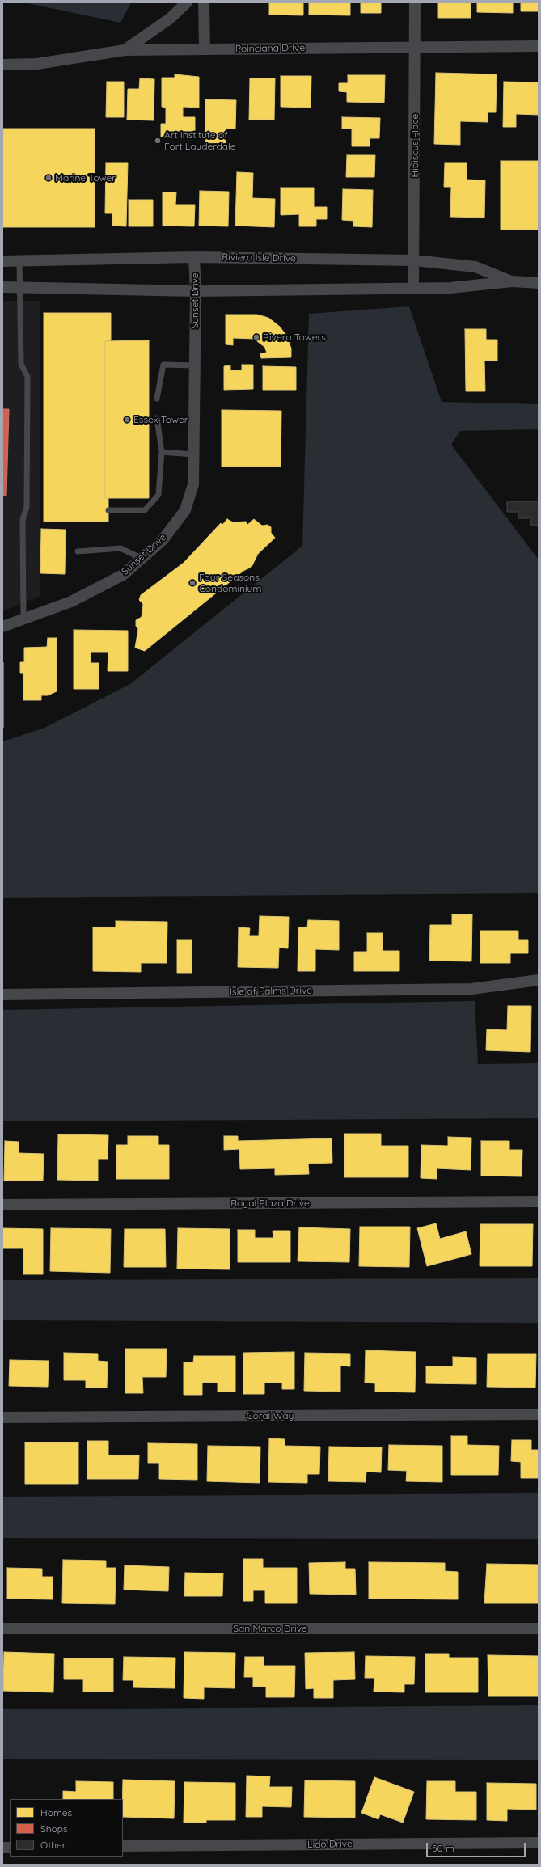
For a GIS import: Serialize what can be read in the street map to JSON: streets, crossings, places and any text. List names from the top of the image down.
{
  "streets": {
    "street": [
      "Poinciana Drive",
      "Hibiscus Place",
      "Riviera Isle Drive",
      "Sunset Drive",
      "Isle of Palms Drive",
      "Royal Plaza Drive",
      "Coral Way",
      "San Marco Drive",
      "Lido Drive"
    ]
  },
  "crossings": [
    ["Poinciana Drive", "Hibiscus Place"],
    ["Hibiscus Place", "Riviera Isle Drive"],
    ["Riviera Isle Drive", "Sunset Drive"]
  ],
  "places": [
    "Art Institute of Fort Lauderdale",
    "Marine Tower",
    "Rivera Towers",
    "Essex Tower",
    "Four Seasons Condominium"
  ],
  "legend": ["Homes", "Shops", "Other"],
  "scale_bar": "50 m"
}
